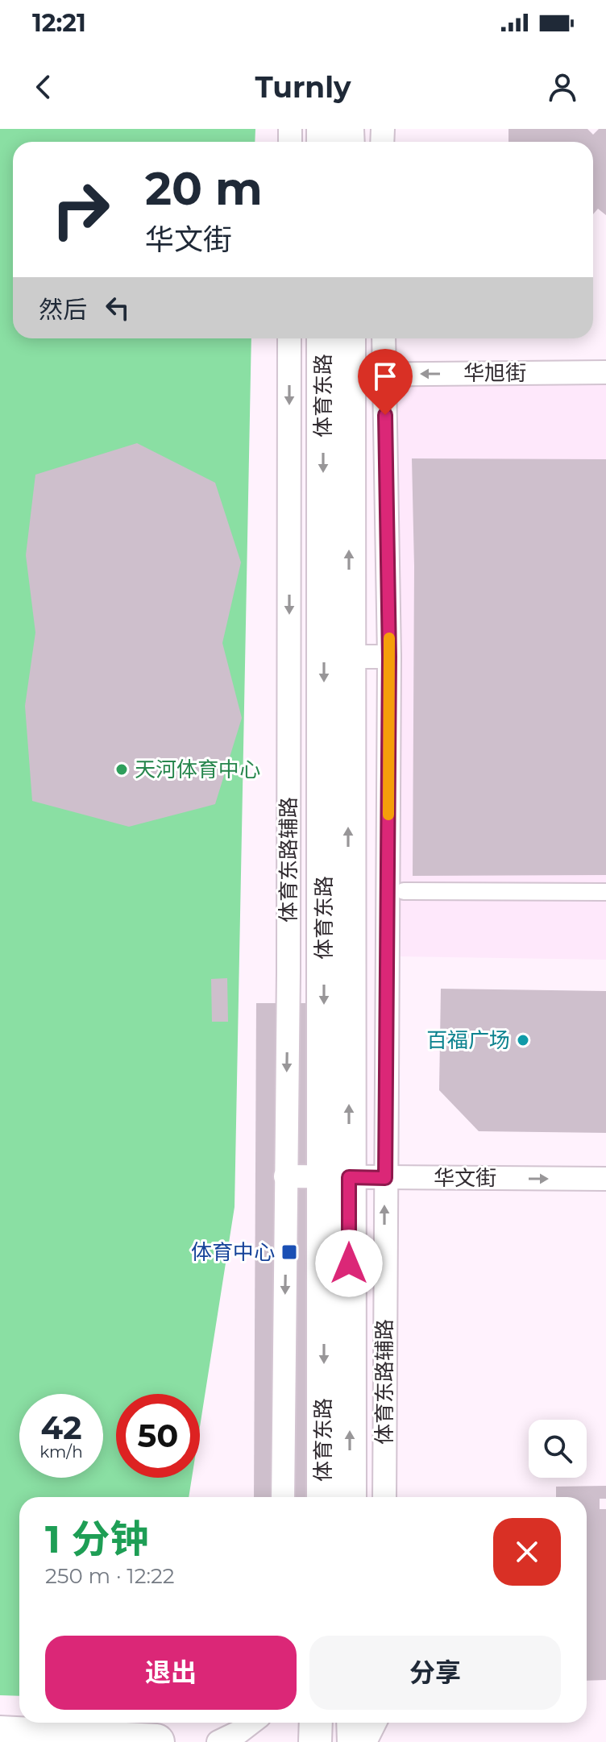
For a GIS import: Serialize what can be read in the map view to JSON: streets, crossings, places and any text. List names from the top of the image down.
{
  "streets": {
    "main road": ["体育东路"],
    "street": ["华旭街", "体育东路辅路", "华文街"]
  },
  "crossings": [
    ["华旭街", "体育东路"],
    ["华旭街", "体育东路辅路"],
    ["体育东路", "华文街"],
    ["体育东路辅路", "华文街"]
  ],
  "one_way": ["华旭街", "华文街"],
  "places": {
    "other": ["天河体育中心", "百福广场"],
    "transit": ["体育中心"]
  },
  "page": {
    "status": "12:21",
    "header": "Turnly",
    "turn": ["20 m", "华文街"],
    "then": "然后",
    "speed": "42 km/h",
    "limit": "50",
    "heading": ["1 分钟", "250 m · 12:22"],
    "buttons": ["退出", "分享"]
  }
}
